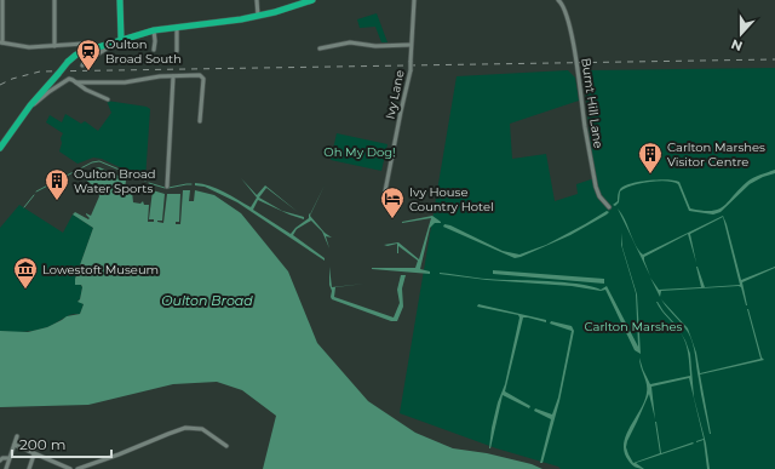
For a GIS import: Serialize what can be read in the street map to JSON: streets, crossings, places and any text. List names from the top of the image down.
{
  "streets": {
    "street": ["Ivy Lane", "Burnt Hill Lane"]
  },
  "water": ["Oulton Broad"],
  "parks": ["Oh My Dog!", "Carlton Marshes"],
  "places": {
    "station": ["Oulton Broad South"],
    "building": ["Carlton Marshes Visitor Centre", "Oulton Broad Water Sports"],
    "hotel": ["Ivy House Country Hotel"],
    "museum": ["Lowestoft Museum"]
  },
  "scale_bar": "200 m",
  "north": "bottom"
}
